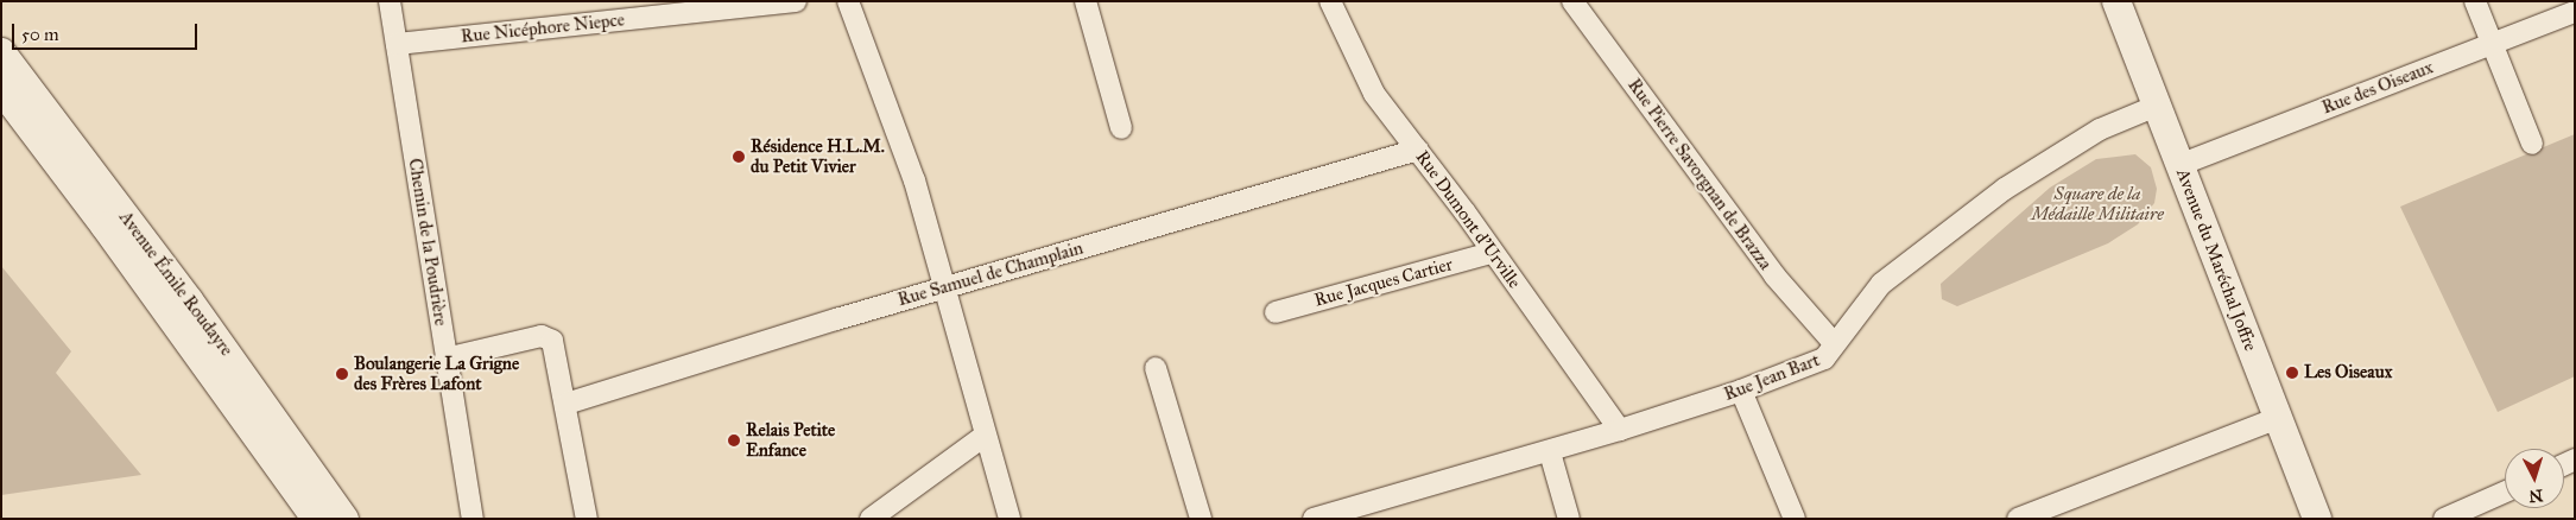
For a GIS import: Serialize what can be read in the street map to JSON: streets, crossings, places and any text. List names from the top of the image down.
{
  "streets": {
    "street": [
      "Rue Nicéphore Niepce",
      "Rue des Oiseaux",
      "Rue Pierre Savorgnan de Brazza",
      "Rue Dumont d'Urville",
      "Chemin de la Poudrière",
      "Avenue du Maréchal Joffre",
      "Rue Samuel de Champlain",
      "Rue Jacques Cartier",
      "Avenue Émile Roudayre",
      "Rue Jean Bart"
    ]
  },
  "crossings": [
    ["Rue Nicéphore Niepce", "Chemin de la Poudrière"],
    ["Rue des Oiseaux", "Avenue du Maréchal Joffre"],
    ["Rue Pierre Savorgnan de Brazza", "Rue Jean Bart"],
    ["Rue Dumont d'Urville", "Rue Samuel de Champlain"],
    ["Rue Dumont d'Urville", "Rue Jacques Cartier"],
    ["Rue Dumont d'Urville", "Rue Jean Bart"],
    ["Avenue du Maréchal Joffre", "Rue Jean Bart"]
  ],
  "parks": ["Square de la Médaille Militaire"],
  "places": [
    "Résidence H.L.M. du Petit Vivier",
    "Les Oiseaux",
    "Boulangerie La Grigne des Frères Lafont",
    "Relais Petite Enfance"
  ],
  "scale_bar": "50 m",
  "north": "bottom"
}
